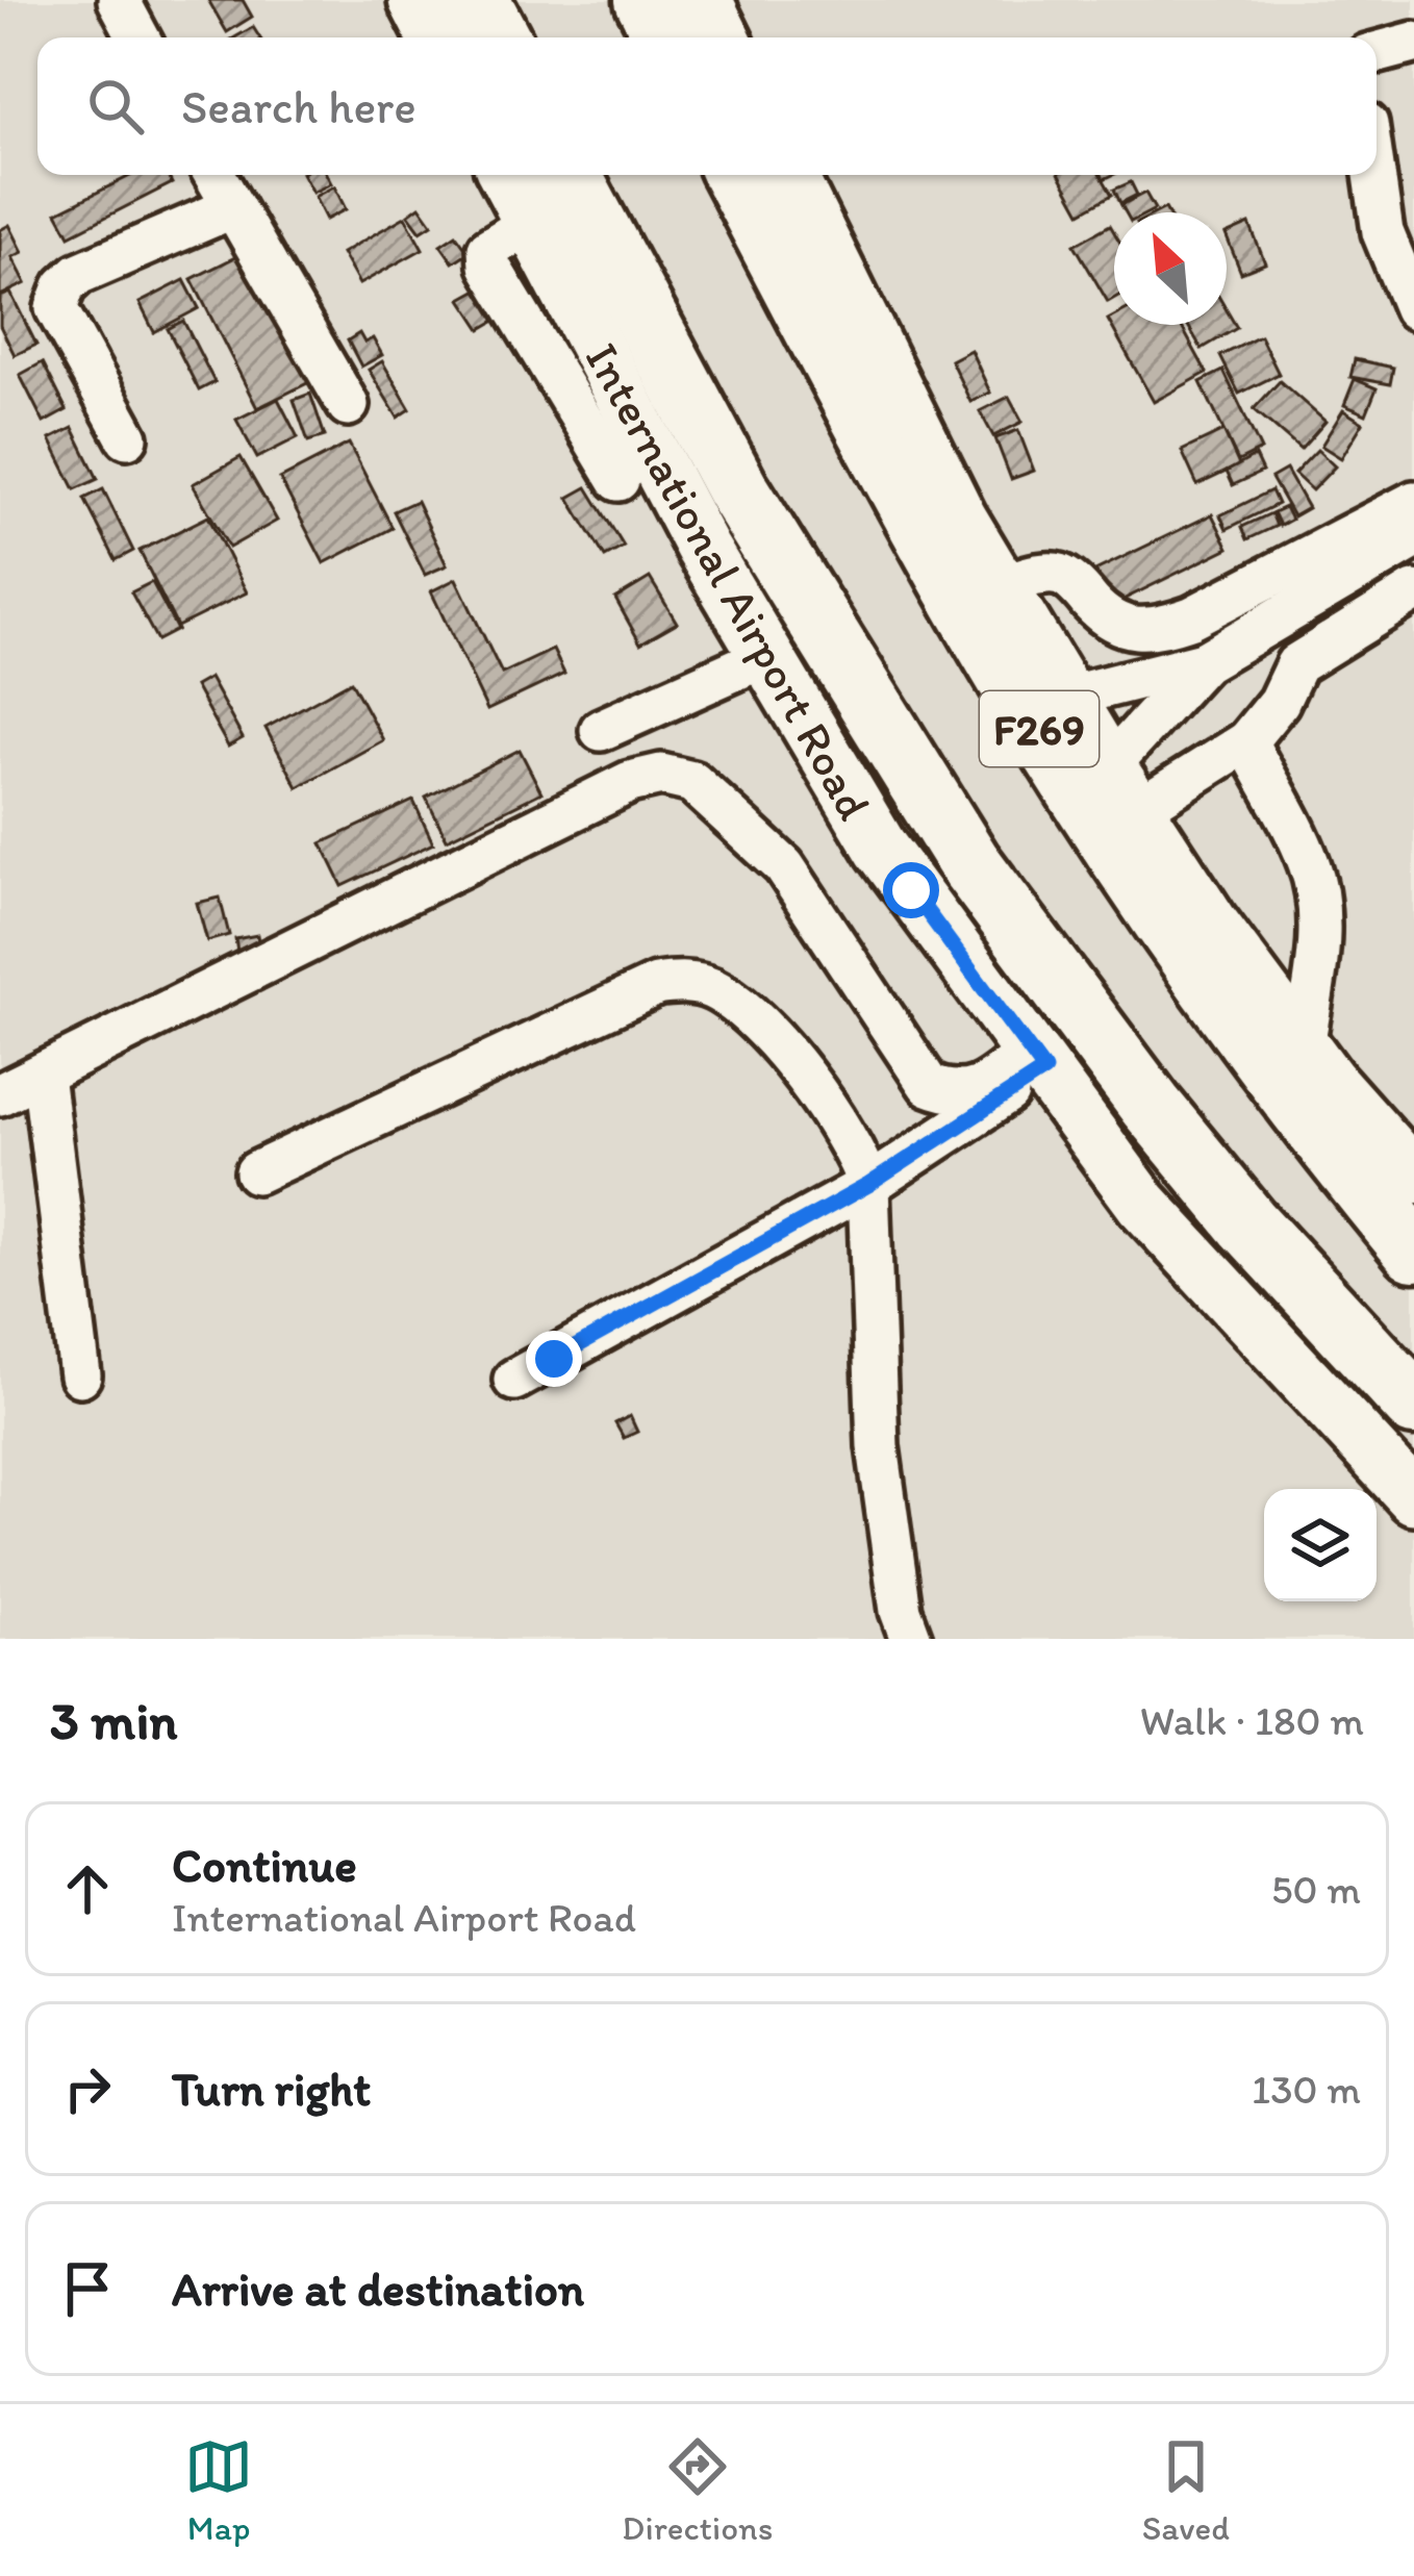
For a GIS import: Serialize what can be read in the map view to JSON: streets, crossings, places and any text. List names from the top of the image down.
{
  "streets": {
    "highway": ["International Airport Road", "F269"]
  },
  "north": "top left",
  "page": {
    "search": "Search here",
    "heading": ["3 min", "Walk · 180 m"],
    "list": [
      ["Continue", "International Airport Road", "50 m"],
      ["Turn right", "130 m"],
      "Arrive at destination"
    ],
    "nav": ["Map", "Directions", "Saved"]
  }
}
